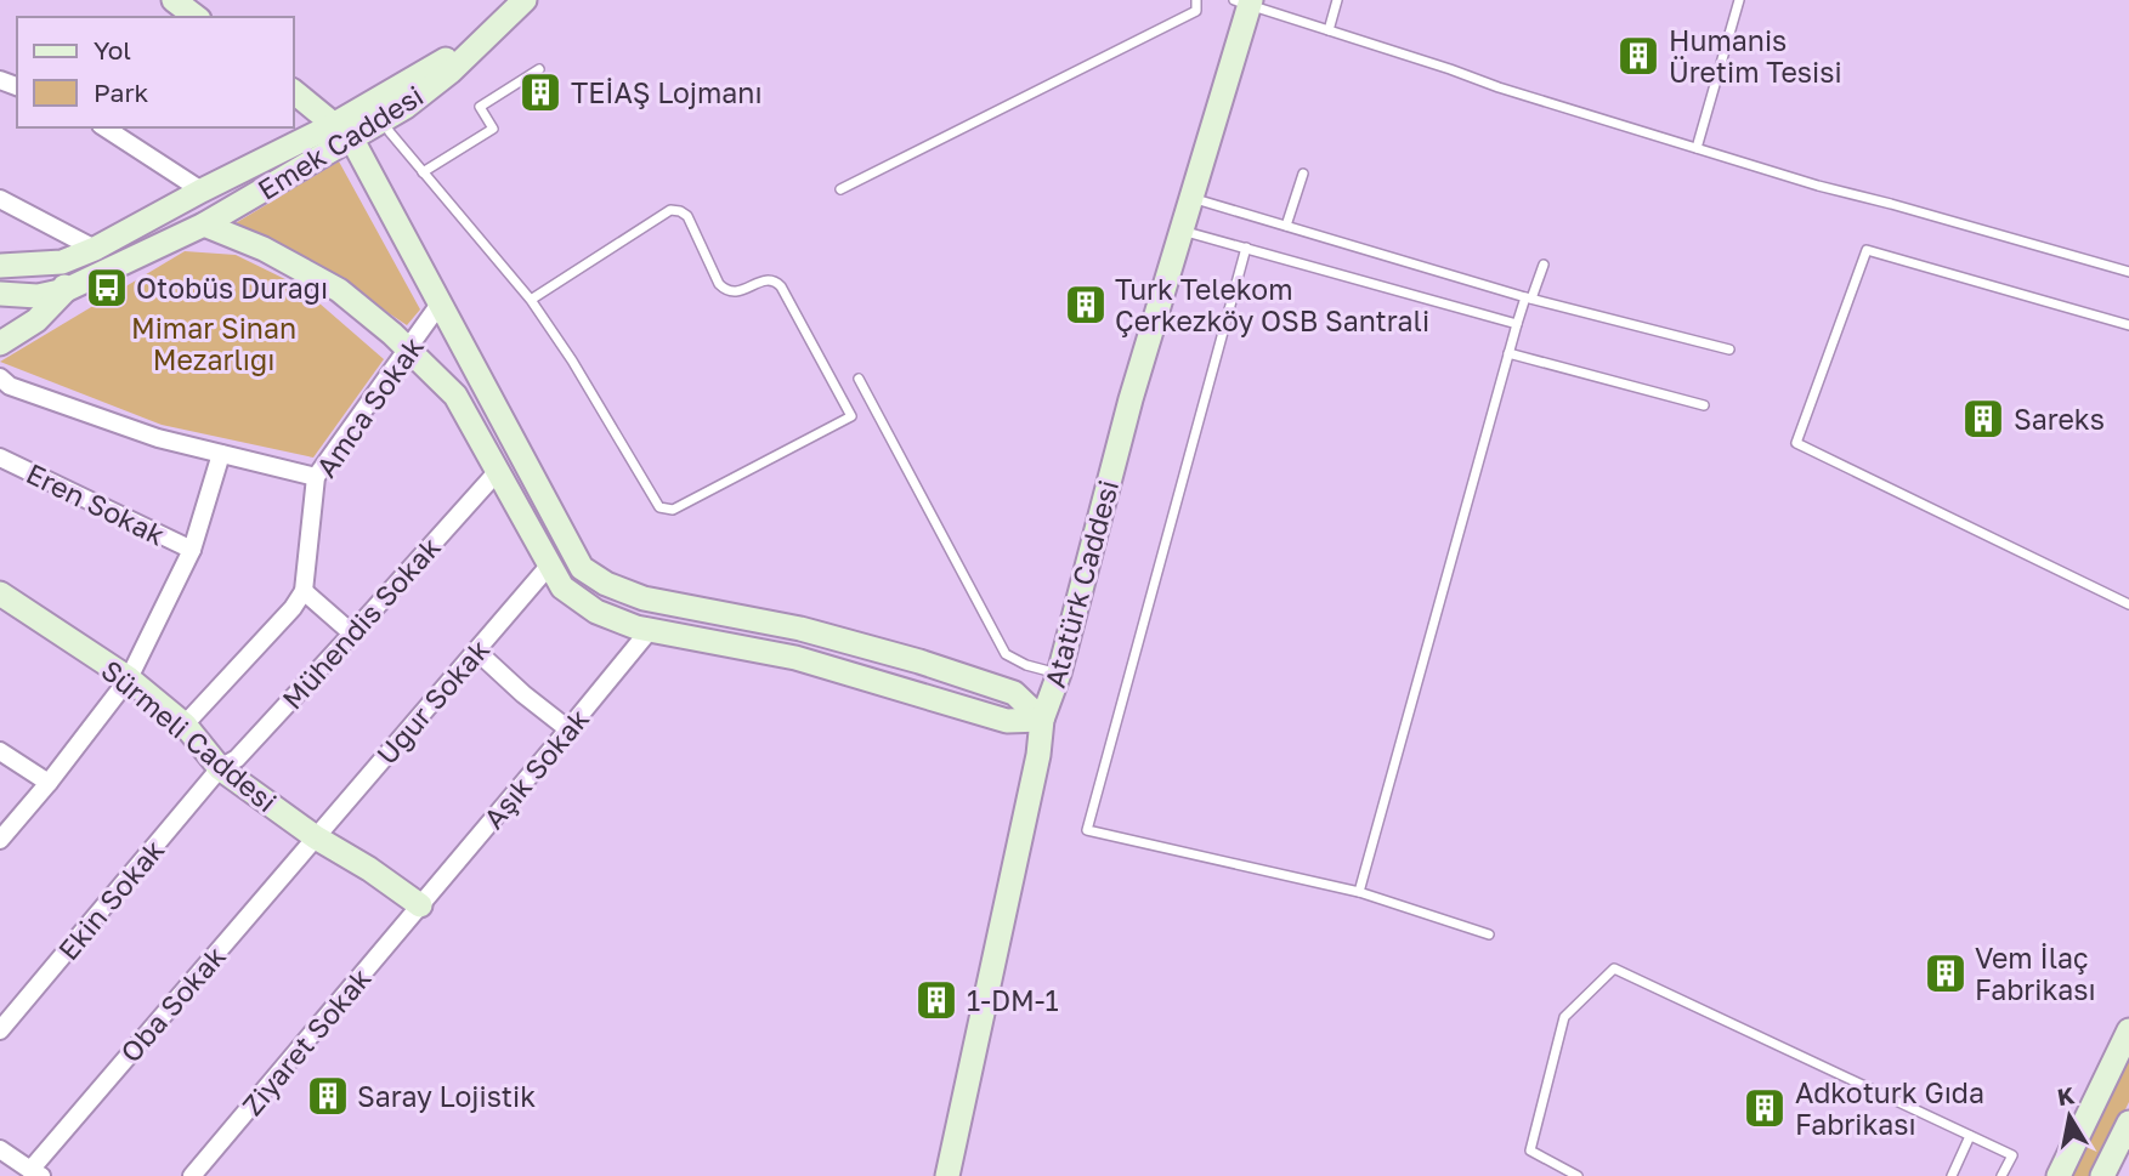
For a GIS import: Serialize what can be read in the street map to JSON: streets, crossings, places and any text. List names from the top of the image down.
{
  "streets": {
    "street": [
      "Emek Caddesi",
      "Amca Sokak",
      "Eren Sokak",
      "Atatürk Caddesi",
      "Mühendis Sokak",
      "Uğur Sokak",
      "Sürmeli Caddesi",
      "Aşık Sokak",
      "Ekin Sokak",
      "Oba Sokak",
      "Ziyaret Sokak"
    ]
  },
  "crossings": [
    ["Mühendis Sokak", "Sürmeli Caddesi"],
    ["Mühendis Sokak", "Ekin Sokak"],
    ["Uğur Sokak", "Sürmeli Caddesi"],
    ["Uğur Sokak", "Oba Sokak"],
    ["Sürmeli Caddesi", "Aşık Sokak"],
    ["Sürmeli Caddesi", "Ekin Sokak"],
    ["Sürmeli Caddesi", "Oba Sokak"],
    ["Sürmeli Caddesi", "Ziyaret Sokak"],
    ["Aşık Sokak", "Ziyaret Sokak"]
  ],
  "parks": ["Mimar Sinan Mezarlığı"],
  "places": {
    "building": [
      "Humanis Üretim Tesisi",
      "TEİAŞ Lojmanı",
      "Turk Telekom Çerkezköy OSB Santrali",
      "Sareks",
      "Vem İlaç Fabrikası",
      "1-DM-1",
      "Saray Lojistik",
      "Adkoturk Gıda Fabrikası"
    ],
    "bus stop": ["Otobüs Durağı"]
  },
  "legend": ["Yol", "Park"],
  "north": "top"
}
